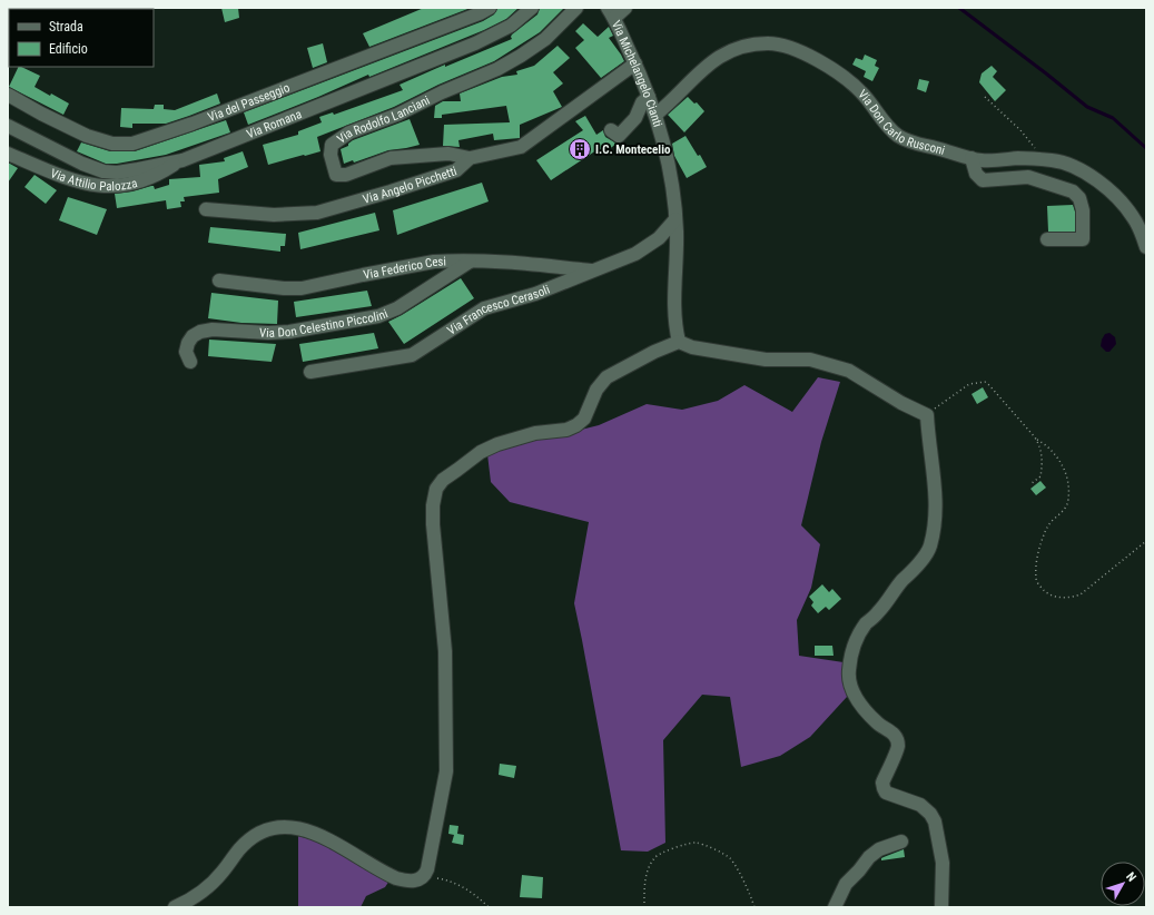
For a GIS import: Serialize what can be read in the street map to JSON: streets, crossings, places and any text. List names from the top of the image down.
{
  "streets": {
    "street": [
      "Via Michelangelo Cianti",
      "Via del Passeggio",
      "Via Don Carlo Rusconi",
      "Via Rodolfo Lanciani",
      "Via Romana",
      "Via Attilio Palozza",
      "Via Angelo Picchetti",
      "Via Federico Cesi",
      "Via Francesco Cerasoli",
      "Via Don Celestino Piccolini"
    ]
  },
  "crossings": [
    ["Via Michelangelo Cianti", "Via Don Carlo Rusconi"],
    ["Via Michelangelo Cianti", "Via Angelo Picchetti"],
    ["Via Michelangelo Cianti", "Via Francesco Cerasoli"],
    ["Via Rodolfo Lanciani", "Via Angelo Picchetti"],
    ["Via Romana", "Via Attilio Palozza"],
    ["Via Federico Cesi", "Via Francesco Cerasoli"],
    ["Via Federico Cesi", "Via Don Celestino Piccolini"]
  ],
  "places": {
    "building": ["I.C. Montecelio"]
  },
  "legend": ["Strada", "Edificio"],
  "north": "top right"
}
